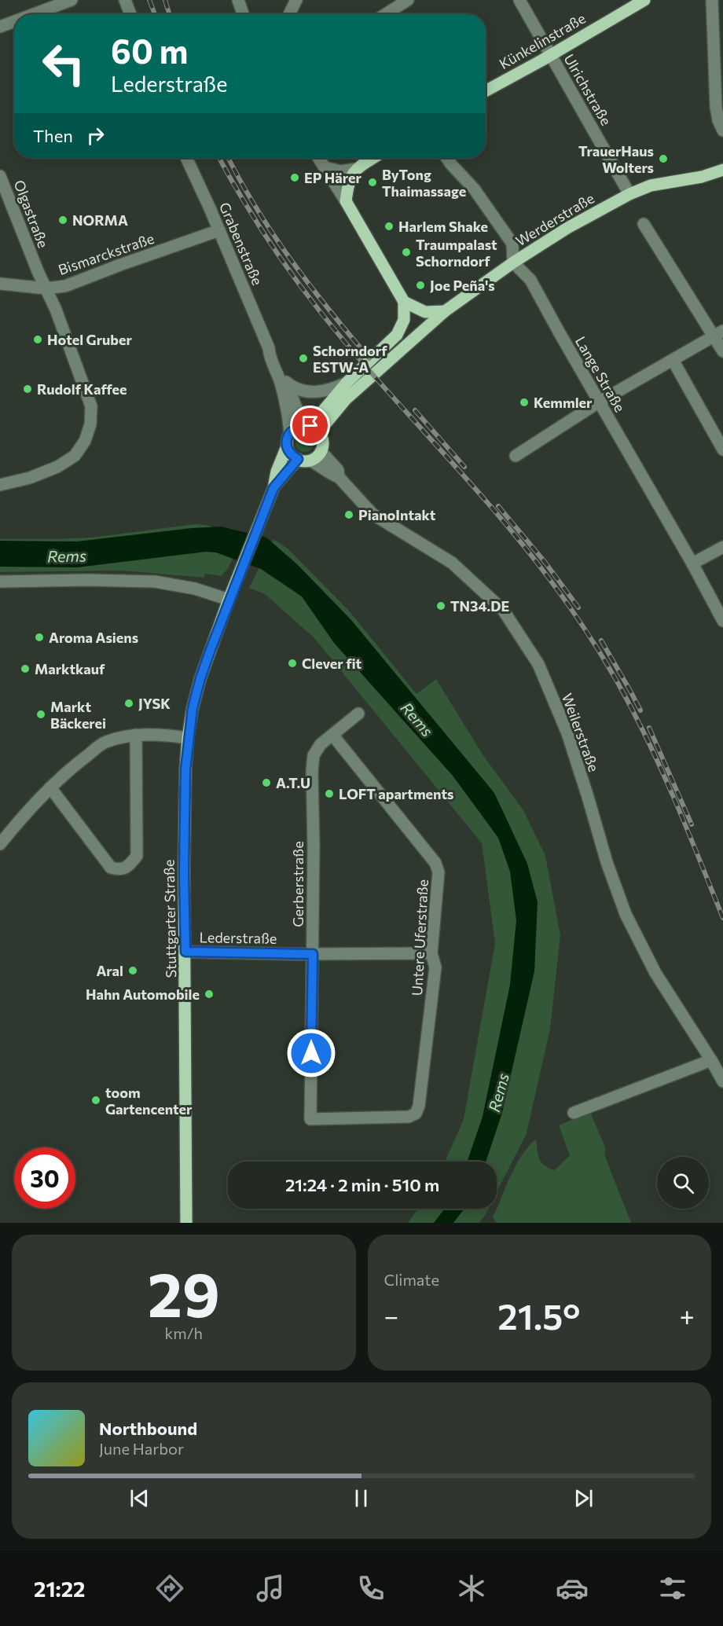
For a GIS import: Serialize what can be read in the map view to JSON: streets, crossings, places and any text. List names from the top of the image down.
{
  "streets": {
    "main road": ["Künkelinstraße", "Werderstraße", "Stuttgarter Straße"],
    "street": [
      "Ulrichstraße",
      "Olgastraße",
      "Grabenstraße",
      "Bismarckstraße",
      "Lange Straße",
      "Weilerstraße",
      "Gerberstraße",
      "Lederstraße",
      "Untere Uferstraße"
    ]
  },
  "crossings": [
    ["Künkelinstraße", "Ulrichstraße"],
    ["Ulrichstraße", "Werderstraße"],
    ["Olgastraße", "Bismarckstraße"],
    ["Werderstraße", "Grabenstraße"],
    ["Werderstraße", "Lange Straße"],
    ["Werderstraße", "Weilerstraße"],
    ["Werderstraße", "Stuttgarter Straße"],
    ["Grabenstraße", "Bismarckstraße"],
    ["Grabenstraße", "Weilerstraße"],
    ["Grabenstraße", "Stuttgarter Straße"],
    ["Weilerstraße", "Stuttgarter Straße"],
    ["Gerberstraße", "Lederstraße"],
    ["Gerberstraße", "Untere Uferstraße"],
    ["Stuttgarter Straße", "Lederstraße"],
    ["Lederstraße", "Untere Uferstraße"]
  ],
  "water": ["Rems"],
  "places": [
    "TrauerHaus Wolters",
    "EP Härer",
    "ByTong Thaimassage",
    "NORMA",
    "Harlem Shake",
    "Traumpalast Schorndorf",
    "Joe Peña's",
    "Hotel Gruber",
    "Schorndorf ESTW-A",
    "Rudolf Kaffee",
    "Kemmler",
    "PianoIntakt",
    "TN34.DE",
    "Aroma Asiens",
    "Clever fit",
    "Marktkauf",
    "JYSK",
    "Markt Bäckerei",
    "A.T.U",
    "LOFT apartments",
    "Aral",
    "Hahn Automobile",
    "toom Gartencenter"
  ],
  "page": {
    "turn": ["60 m", "Lederstraße"],
    "then": "Then",
    "limit": "30",
    "trip": "21:24 · 2 min · 510 m",
    "tile": [
      ["29", "km/h"],
      "Climate"
    ],
    "heat": ["−", "21.5°", "+"],
    "song": ["Northbound", "June Harbor"],
    "tabs": "21:22"
  }
}
